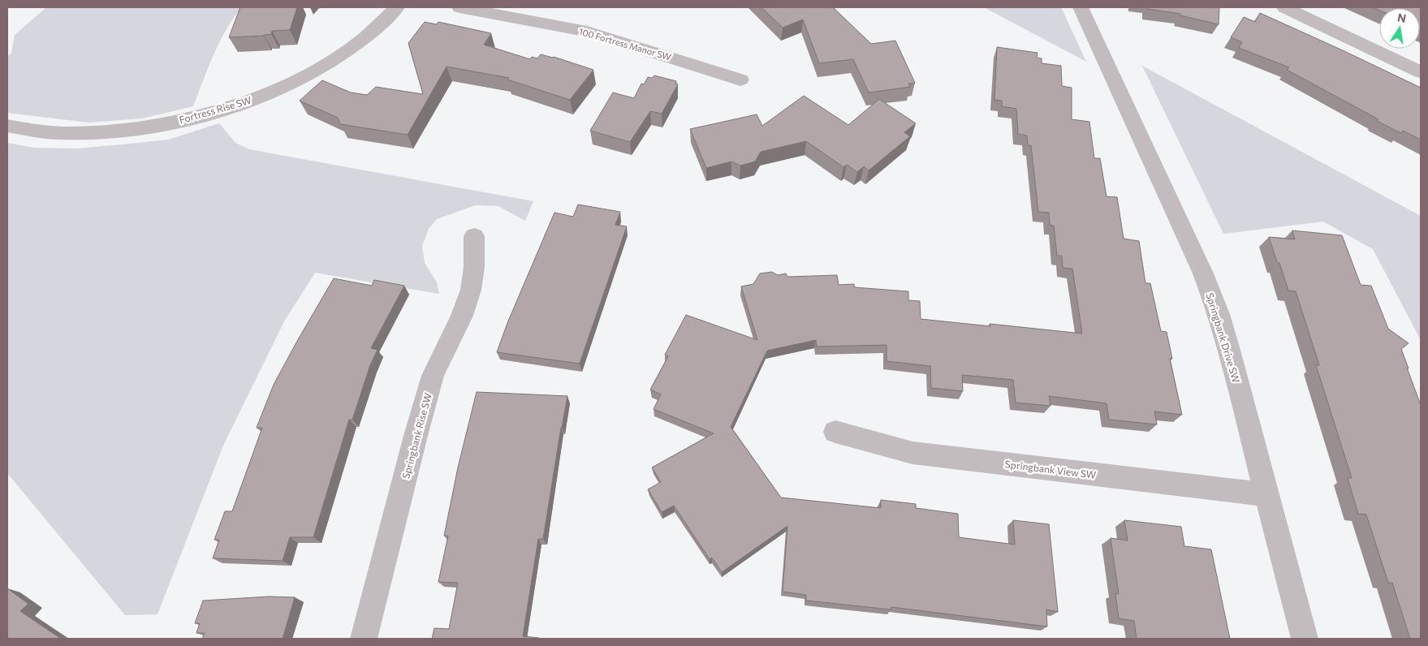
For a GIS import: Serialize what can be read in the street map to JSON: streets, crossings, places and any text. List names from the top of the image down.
{
  "streets": {
    "street": [
      "100 Fortress Manor SW",
      "Fortress Rise SW",
      "Springbank Drive SW",
      "Springbank Rise SW",
      "Springbank View SW"
    ]
  },
  "crossings": [
    ["Springbank Drive SW", "Springbank View SW"]
  ],
  "north": "top"
}
